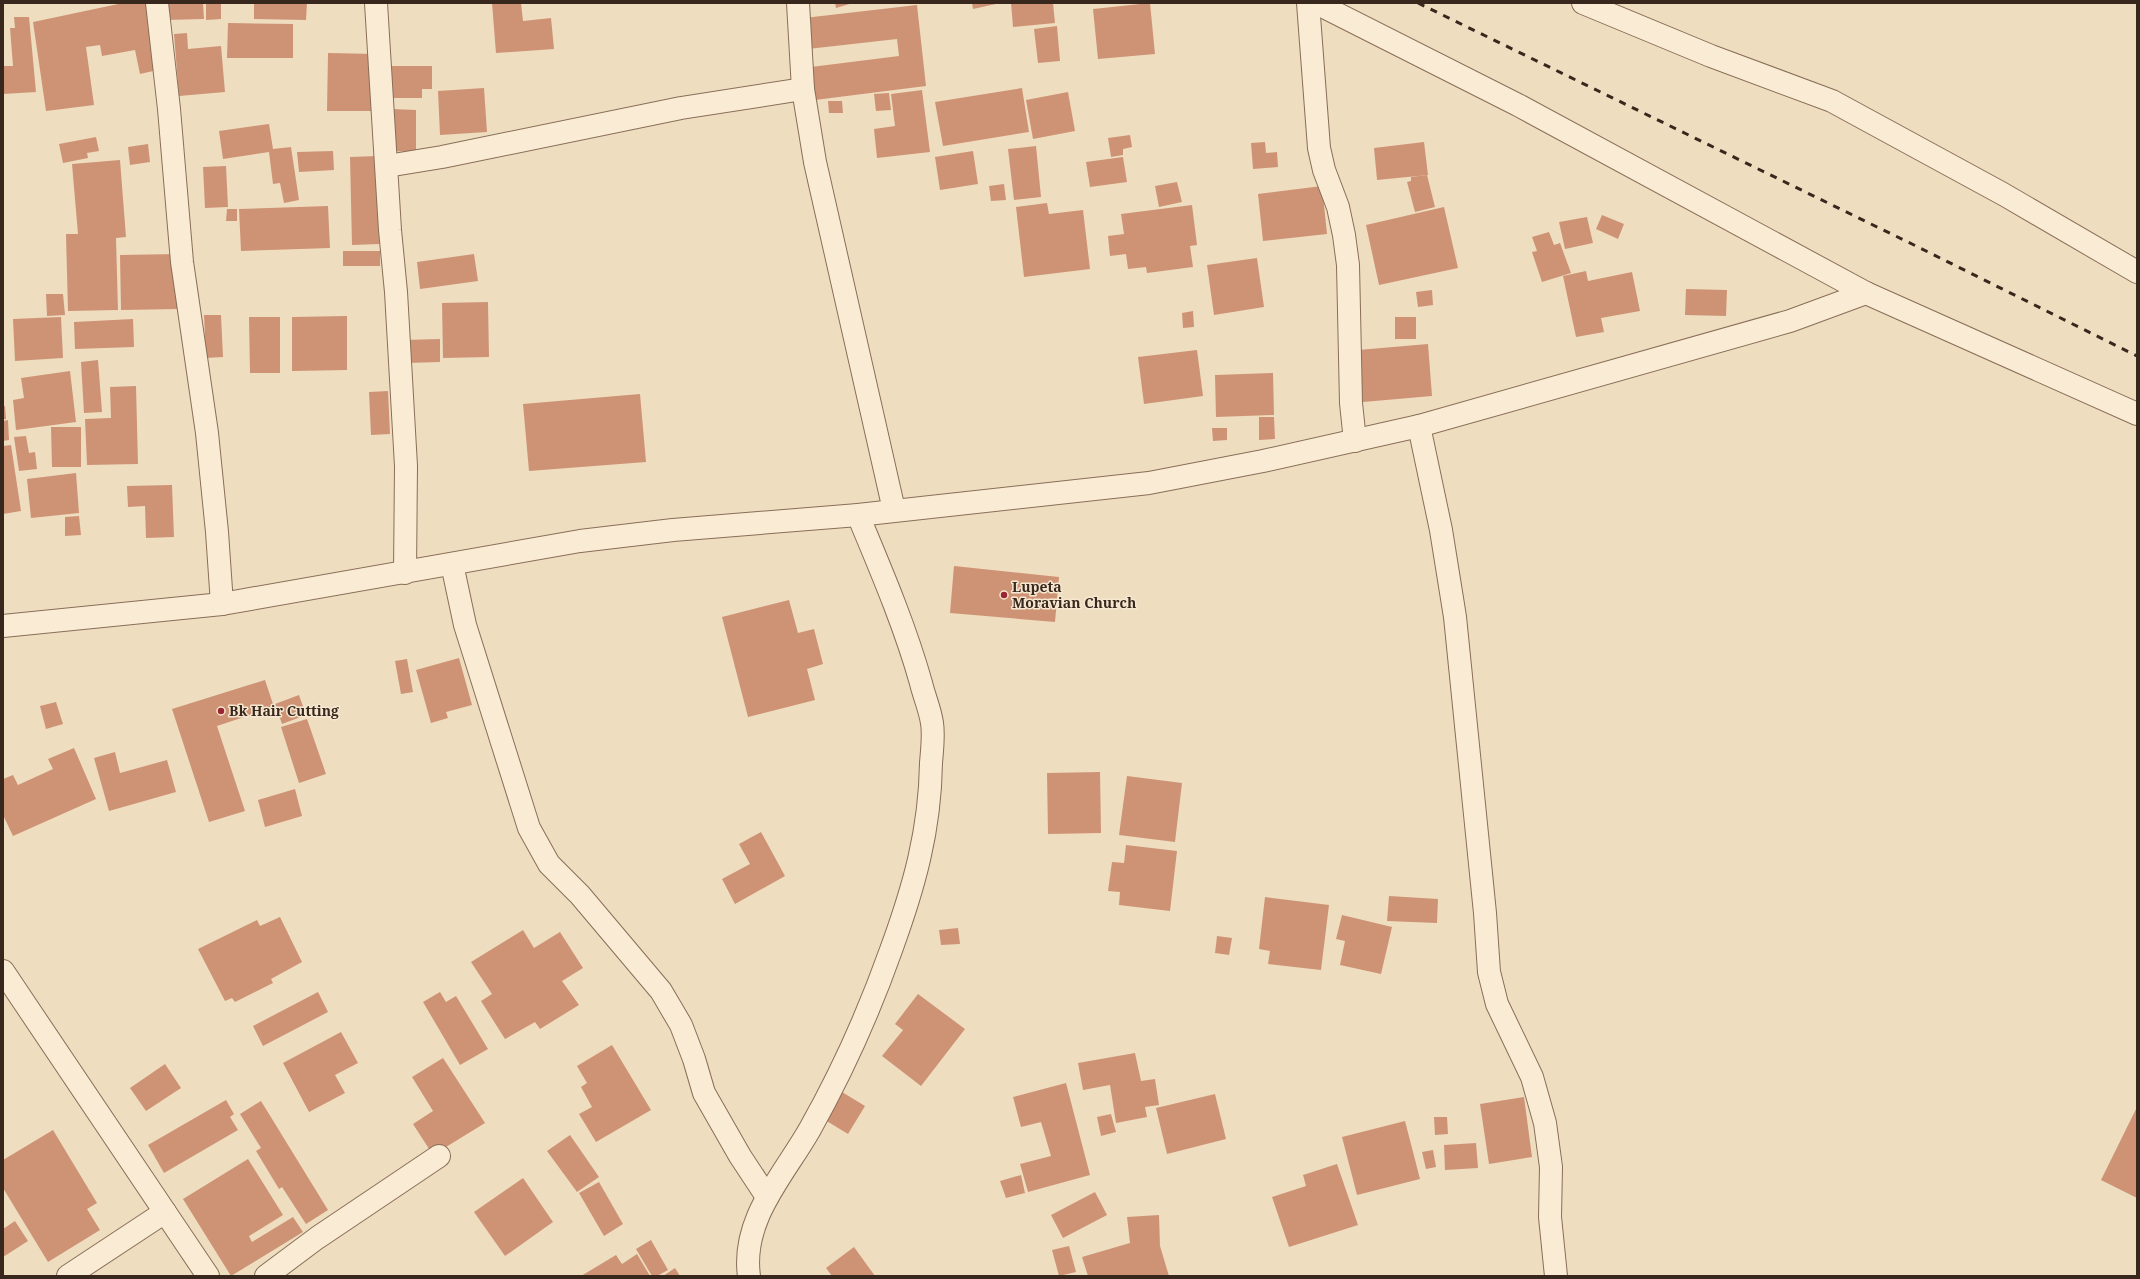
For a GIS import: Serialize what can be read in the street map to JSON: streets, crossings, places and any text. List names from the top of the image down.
{
  "places": ["Lupeta Moravian Church", "Bk Hair Cutting"]
}
